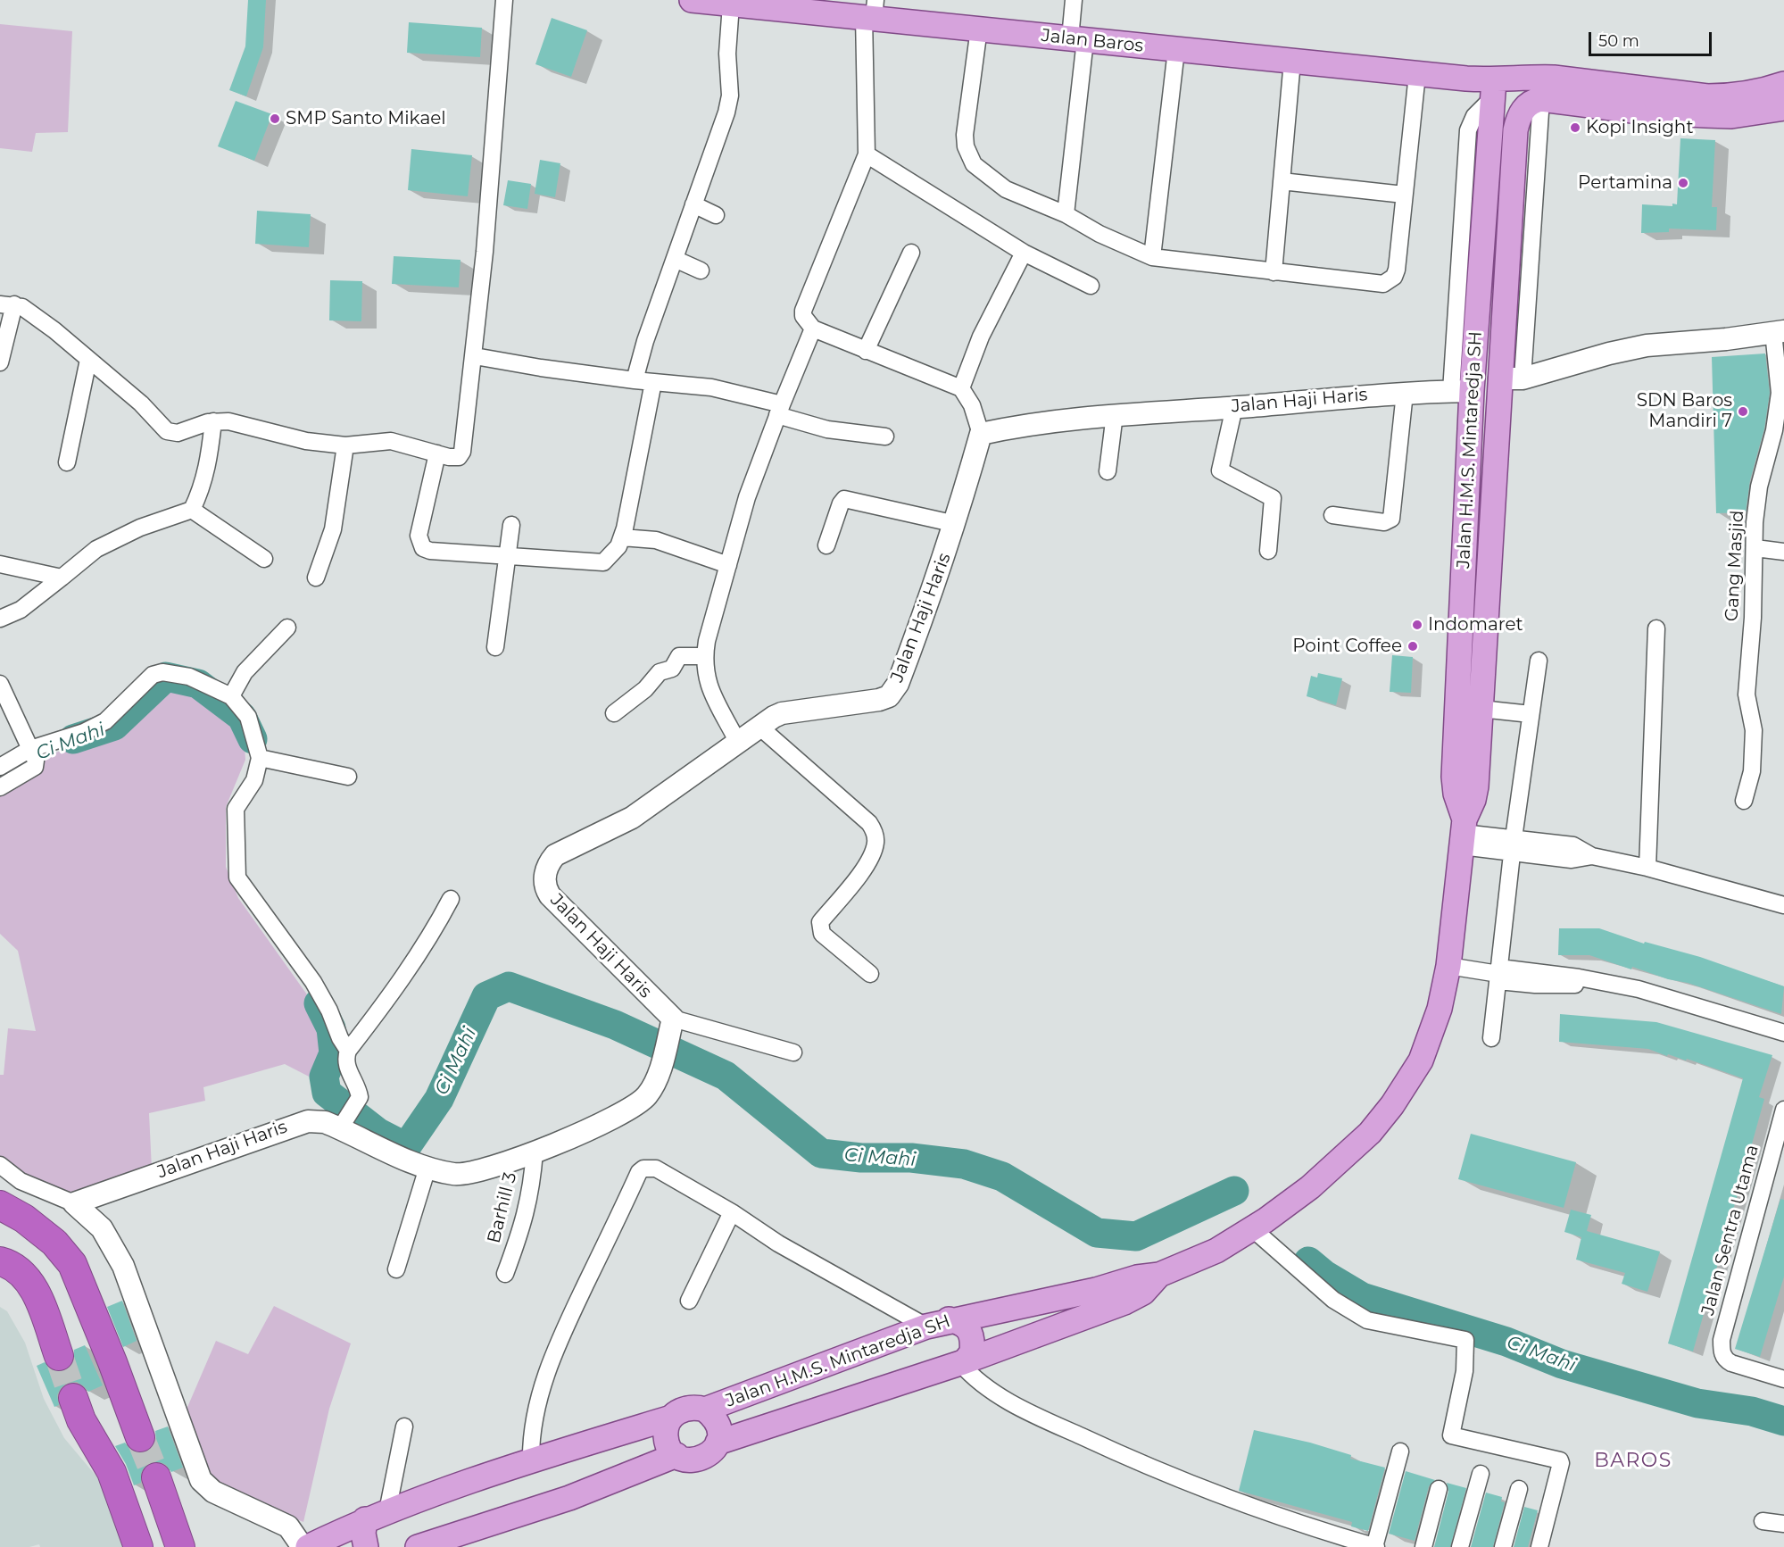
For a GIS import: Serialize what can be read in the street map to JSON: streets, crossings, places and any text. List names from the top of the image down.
{
  "streets": {
    "main road": ["Jalan Baros", "Jalan H.M.S. Mintaredja SH"],
    "street": [
      "Jalan Haji Haris",
      "Gang Masjid",
      "Barhill 3",
      "Jalan Sentra Utama"
    ]
  },
  "crossings": [
    ["Jalan Baros", "Jalan H.M.S. Mintaredja SH"],
    ["Jalan Haji Haris", "Jalan H.M.S. Mintaredja SH"],
    ["Jalan Haji Haris", "Barhill 3"]
  ],
  "districts": ["BAROS"],
  "water": ["Ci Mahi"],
  "places": [
    "SMP Santo Mikael",
    "Kopi Insight",
    "Pertamina",
    "SDN Baros Mandiri 7",
    "Indomaret",
    "Point Coffee"
  ],
  "scale_bar": "50 m"
}
